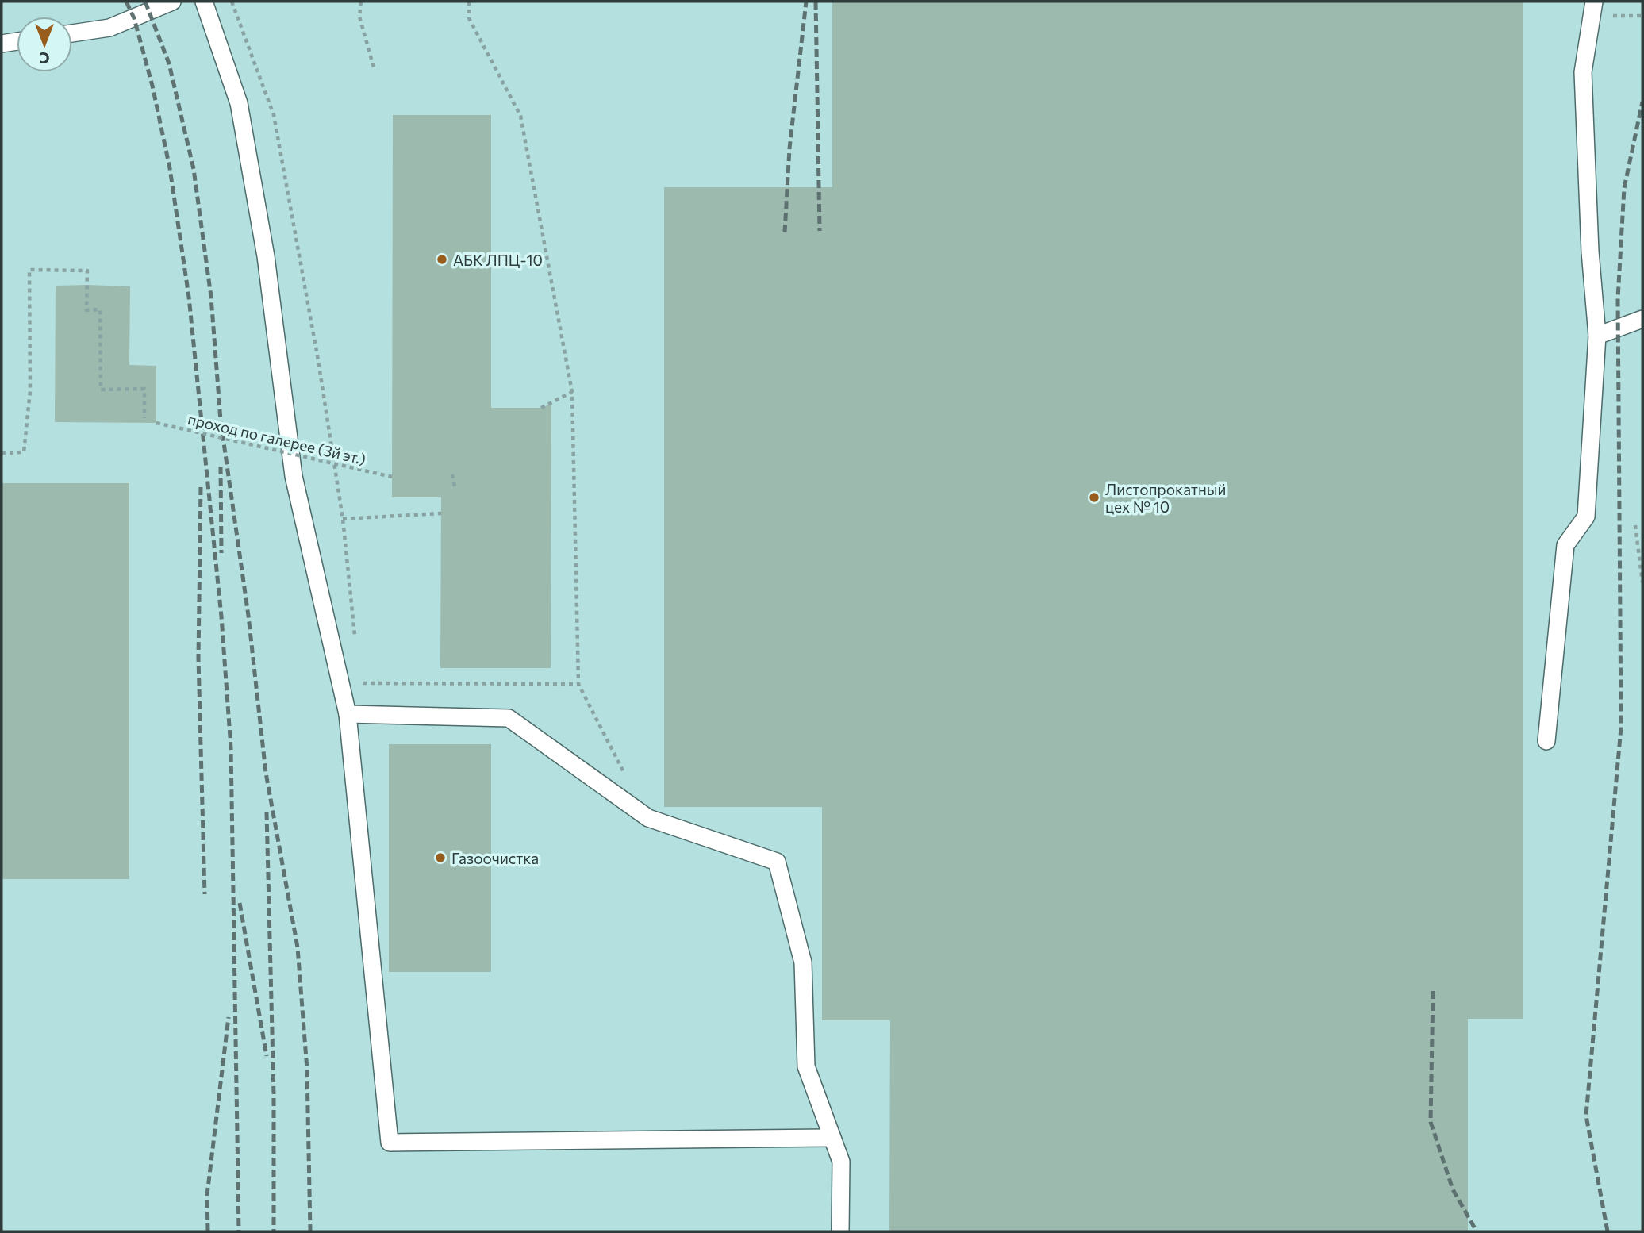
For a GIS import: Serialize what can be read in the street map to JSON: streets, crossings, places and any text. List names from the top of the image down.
{
  "streets": {
    "path": ["проход по галерее (3й эт.)"]
  },
  "places": ["АБК ЛПЦ-10", "Листопрокатный цех № 10", "Газоочистка"],
  "north": "bottom"
}
